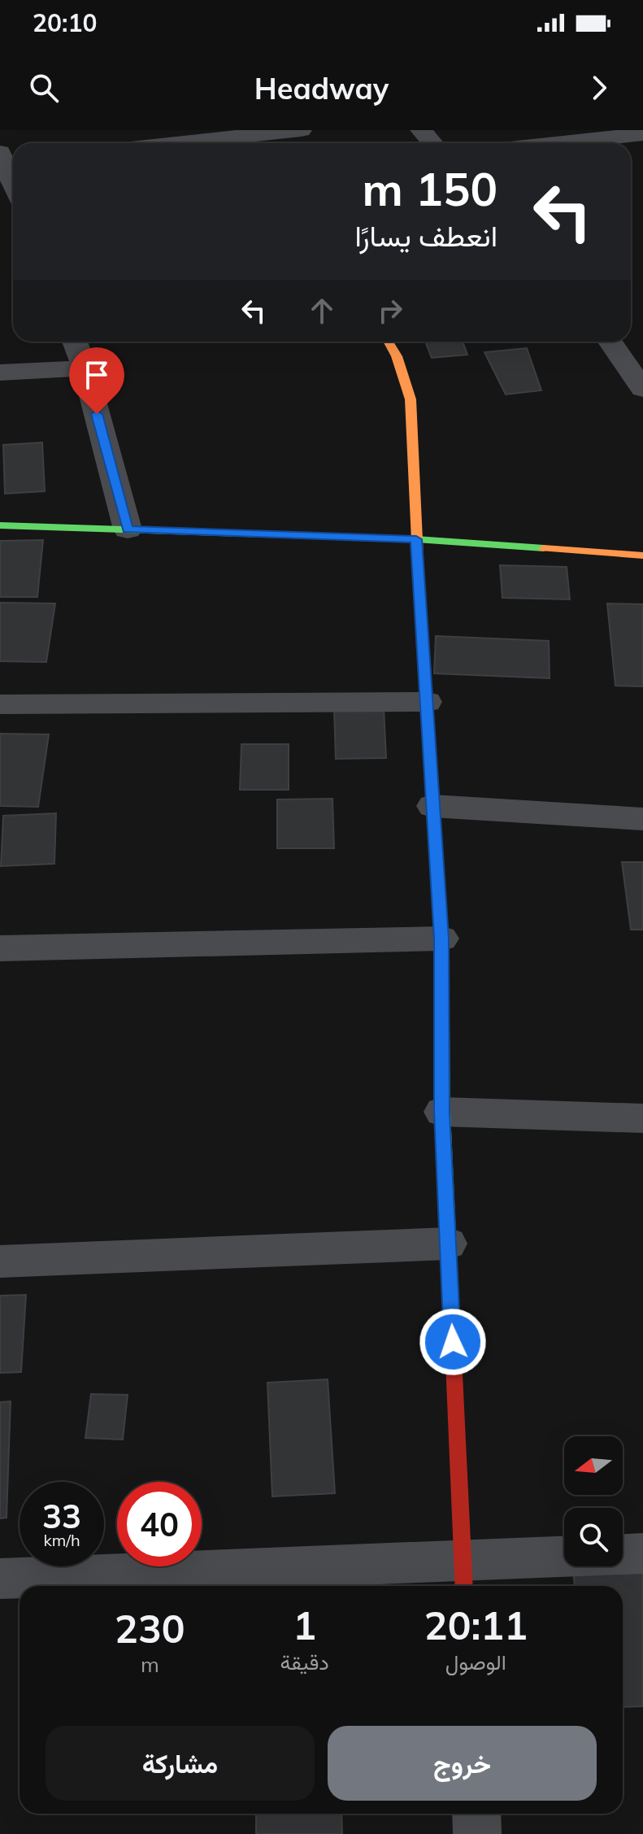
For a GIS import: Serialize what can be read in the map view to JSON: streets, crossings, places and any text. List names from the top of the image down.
{
  "north": "left",
  "page": {
    "status": "20:10",
    "header": "Headway",
    "turn": ["150 m", "انعطف يسارًا"],
    "speed": "33 km/h",
    "limit": "40",
    "eta": [
      "20:11",
      "الوصول",
      "1",
      "دقيقة",
      "230",
      "m"
    ],
    "buttons": ["خروج", "مشاركة"]
  }
}
